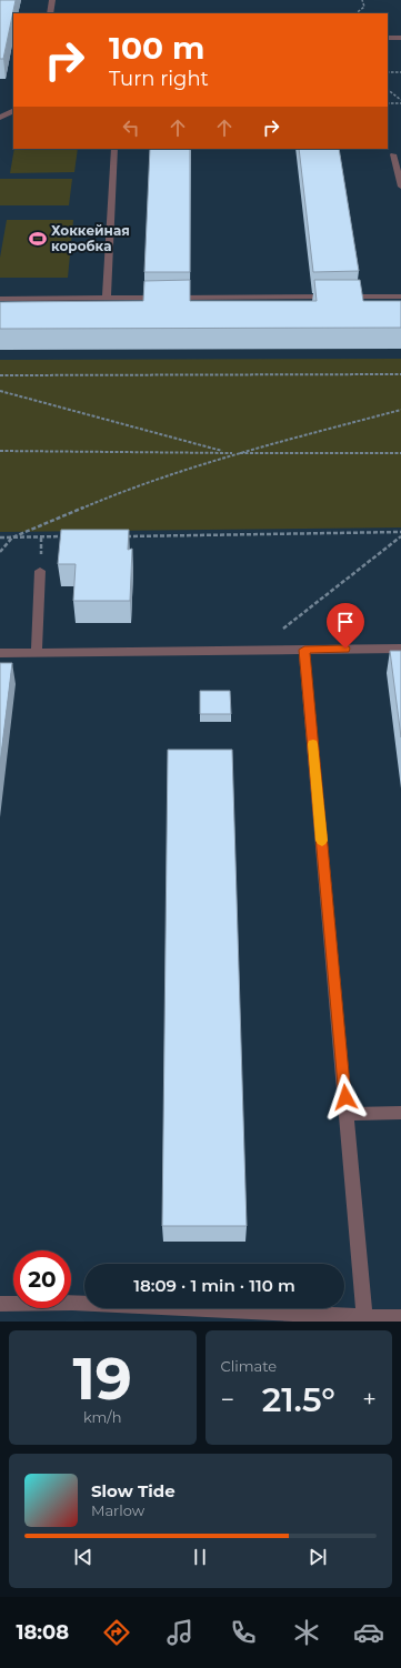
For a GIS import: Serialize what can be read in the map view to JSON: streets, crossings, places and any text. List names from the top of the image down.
{
  "places": {
    "sports": ["Хоккейная коробка"]
  },
  "page": {
    "turn": ["100 m", "Turn right"],
    "limit": "20",
    "trip": "18:09 · 1 min · 110 m",
    "tile": [
      ["19", "km/h"],
      "Climate"
    ],
    "heat": ["−", "21.5°", "+"],
    "song": ["Slow Tide", "Marlow"],
    "tabs": "18:08"
  }
}
